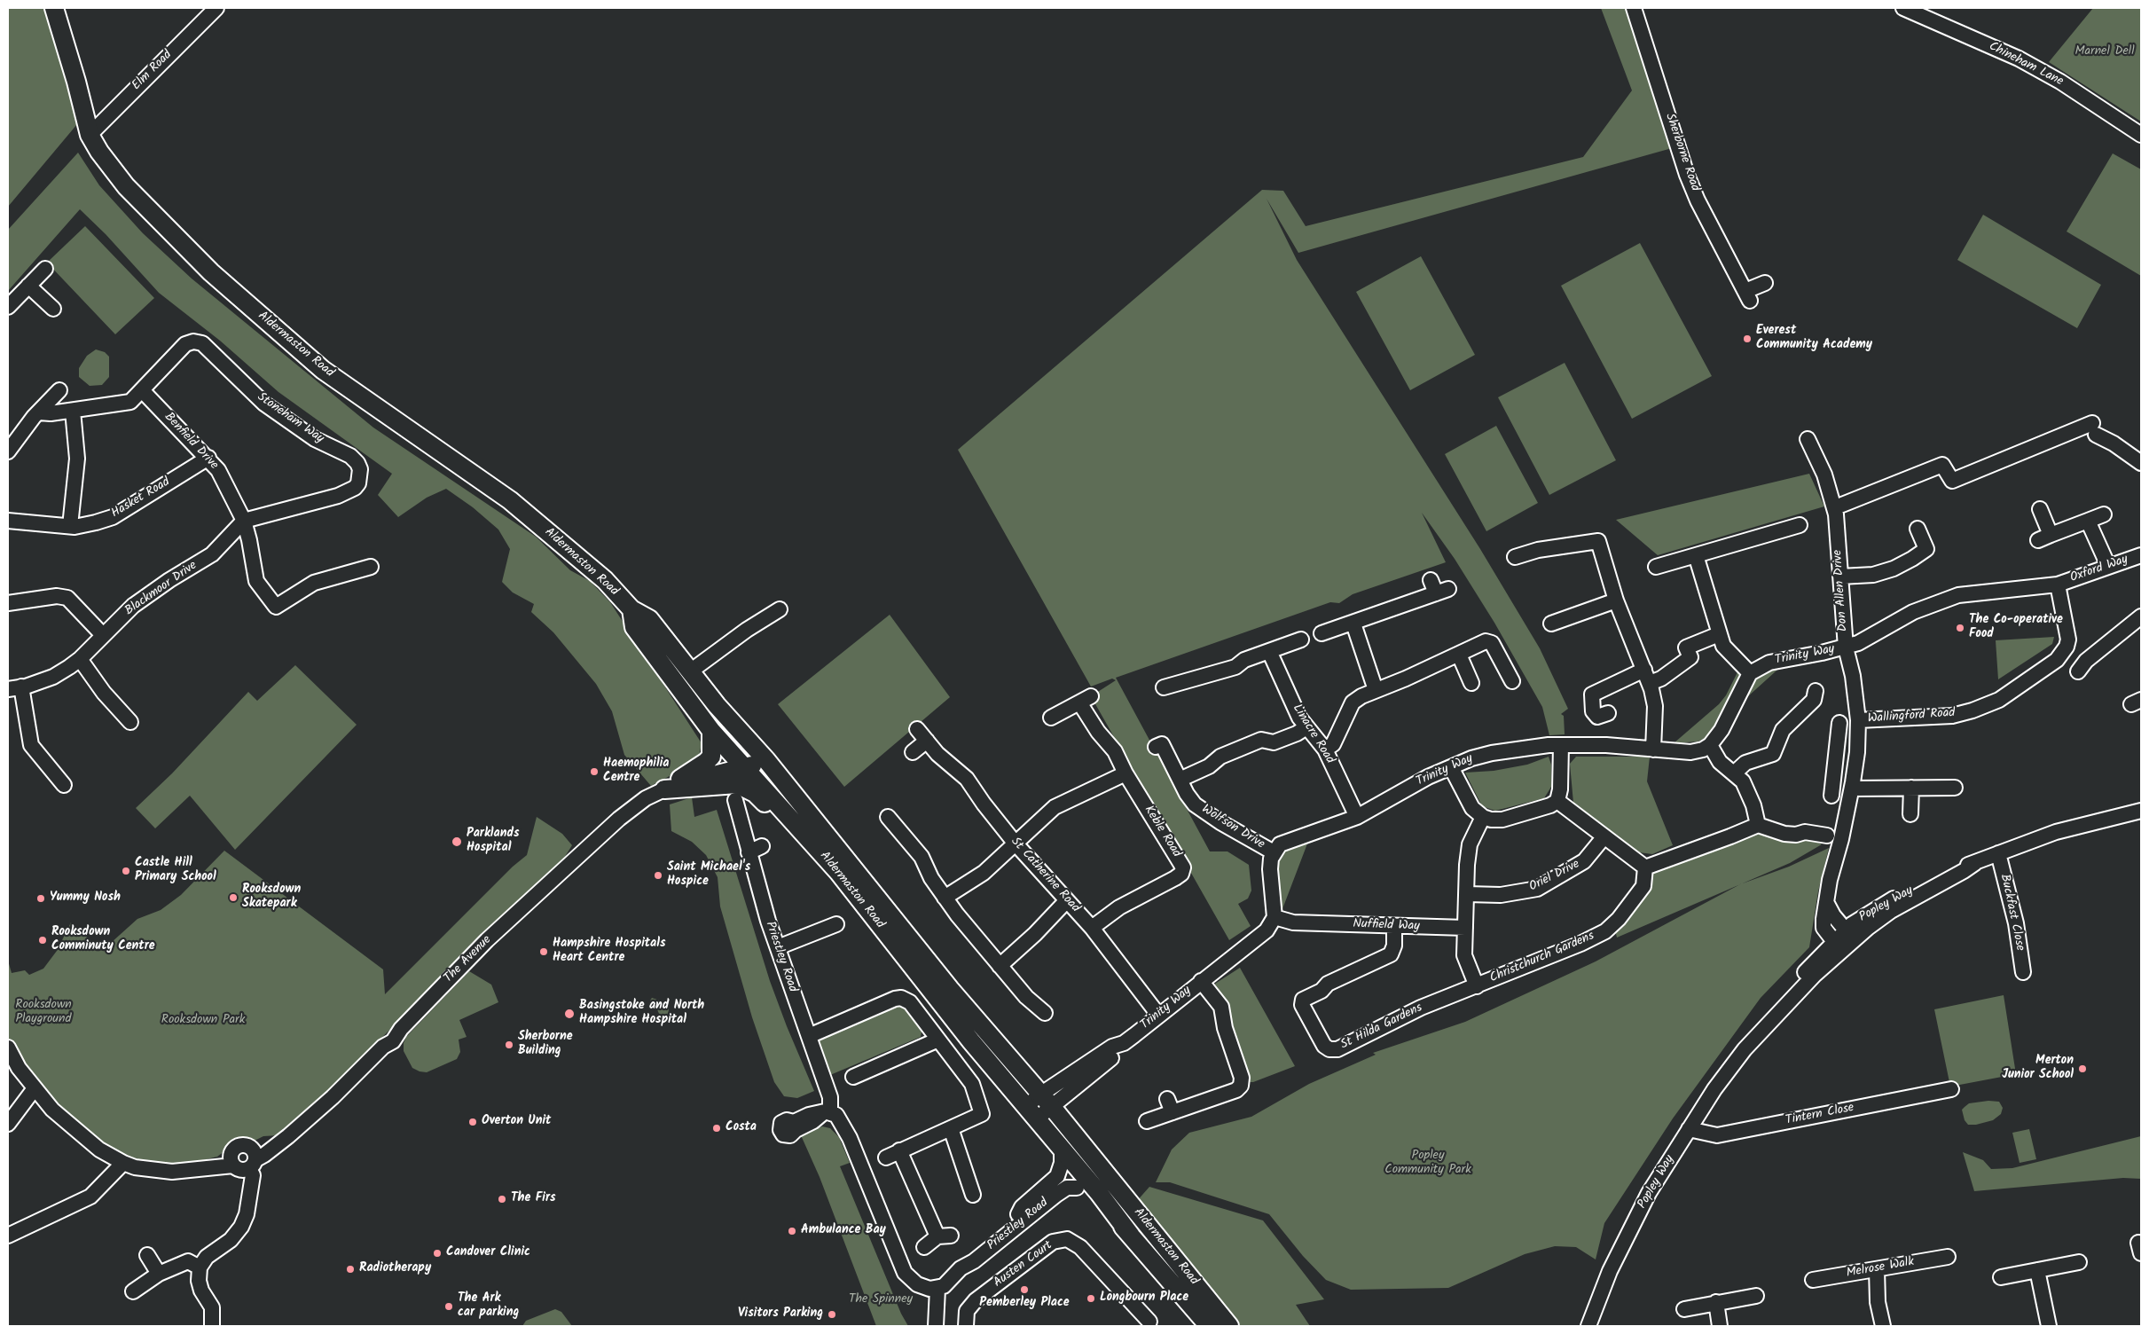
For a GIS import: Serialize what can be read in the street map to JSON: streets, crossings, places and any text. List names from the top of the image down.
{
  "streets": {
    "main road": ["Aldermaston Road"],
    "street": [
      "Chineham Lane",
      "Elm Road",
      "Sherborne Road",
      "Stoneham Way",
      "Benfield Drive",
      "Hasket Road",
      "Oxford Way",
      "Blackmoor Drive",
      "Don Allen Drive",
      "Trinity Way",
      "Wallingford Road",
      "Linacre Road",
      "Wolfson Drive",
      "Keble Road",
      "St Catherine Road",
      "Oriel Drive",
      "Popley Way",
      "Buckfast Close",
      "Nuffield Way",
      "Priestley Road",
      "Christchurch Gardens",
      "The Avenue",
      "St Hilda Gardens",
      "Tintern Close",
      "Austen Court",
      "Melrose Walk"
    ]
  },
  "crossings": [
    ["Elm Road", "Aldermaston Road"],
    ["Aldermaston Road", "Trinity Way"],
    ["Aldermaston Road", "Priestley Road"],
    ["Stoneham Way", "Benfield Drive"],
    ["Stoneham Way", "Blackmoor Drive"],
    ["Benfield Drive", "Hasket Road"],
    ["Benfield Drive", "Blackmoor Drive"],
    ["Oxford Way", "Don Allen Drive"],
    ["Oxford Way", "Trinity Way"],
    ["Don Allen Drive", "Trinity Way"],
    ["Don Allen Drive", "Wallingford Road"],
    ["Don Allen Drive", "Popley Way"],
    ["Trinity Way", "Linacre Road"],
    ["Trinity Way", "Wolfson Drive"],
    ["Trinity Way", "St Catherine Road"],
    ["Trinity Way", "Nuffield Way"],
    ["Keble Road", "St Catherine Road"],
    ["Popley Way", "Buckfast Close"],
    ["Popley Way", "Tintern Close"],
    ["Nuffield Way", "St Hilda Gardens"],
    ["Christchurch Gardens", "St Hilda Gardens"]
  ],
  "parks": [
    "Marnel Dell",
    "Rooksdown Playground",
    "Rooksdown Park",
    "Popley Community Park",
    "The Spinney"
  ],
  "places": [
    "Everest Community Academy",
    "The Co-operative Food",
    "Haemophilia Centre",
    "Parklands Hospital",
    "Castle Hill Primary School",
    "Saint Michael's Hospice",
    "Rooksdown Skatepark",
    "Yummy Nosh",
    "Rooksdown Comminuty Centre",
    "Hampshire Hospitals Heart Centre",
    "Basingstoke and North Hampshire Hospital",
    "Sherborne Building",
    "Merton Junior School",
    "Overton Unit",
    "Costa",
    "The Firs",
    "Ambulance Bay",
    "Candover Clinic",
    "Radiotherapy",
    "Pemberley Place",
    "Longbourn Place",
    "The Ark car parking",
    "Visitors Parking"
  ]
}
